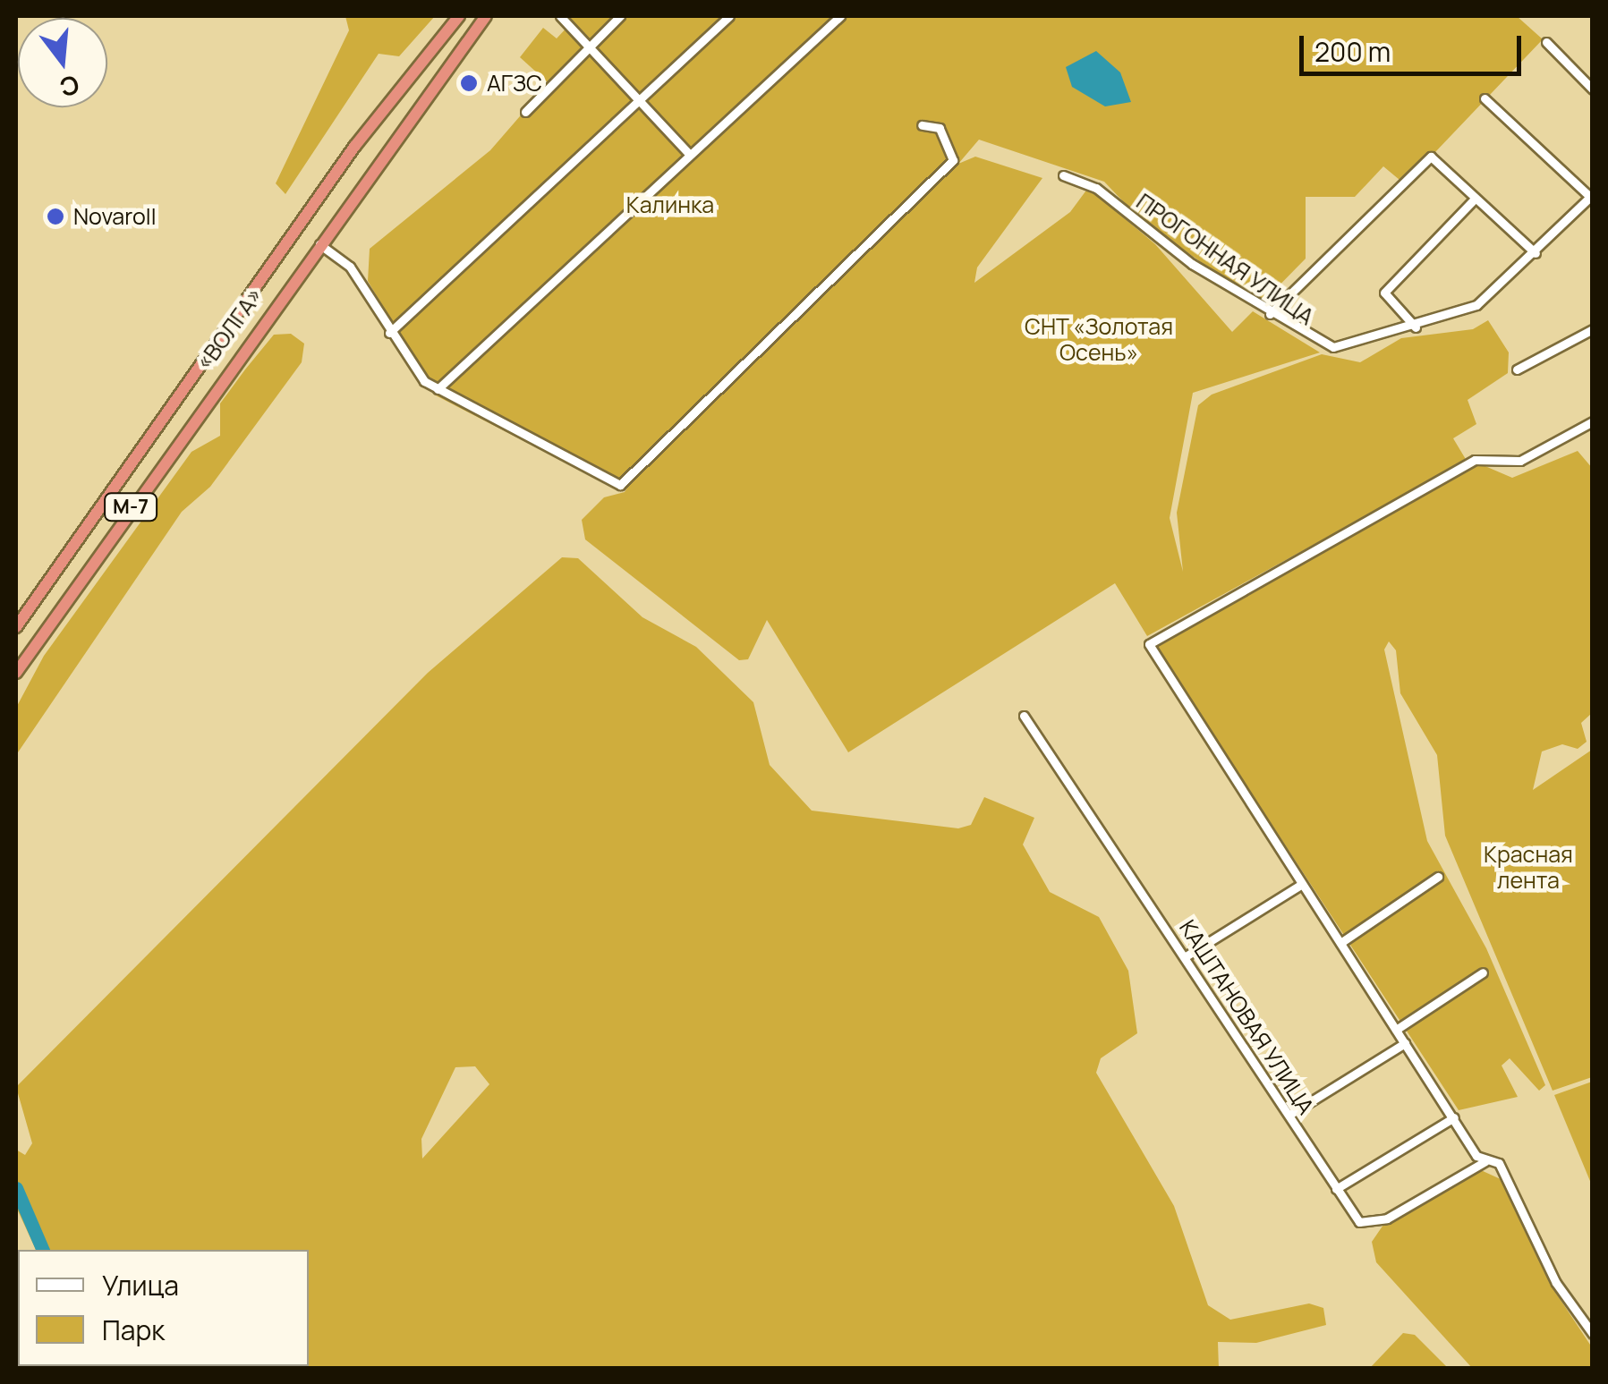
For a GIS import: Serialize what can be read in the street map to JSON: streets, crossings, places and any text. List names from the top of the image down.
{
  "streets": {
    "highway": ["«ВОЛГА»", "М-7"],
    "street": ["ПРОГОННАЯ УЛИЦА", "КАШТАНОВАЯ УЛИЦА"]
  },
  "parks": ["Калинка", "СНТ «Золотая Осень»", "Красная лента"],
  "places": ["АГЗС", "Novaroll"],
  "legend": ["Улица", "Парк"],
  "scale_bar": "200 m",
  "north": "bottom"
}
